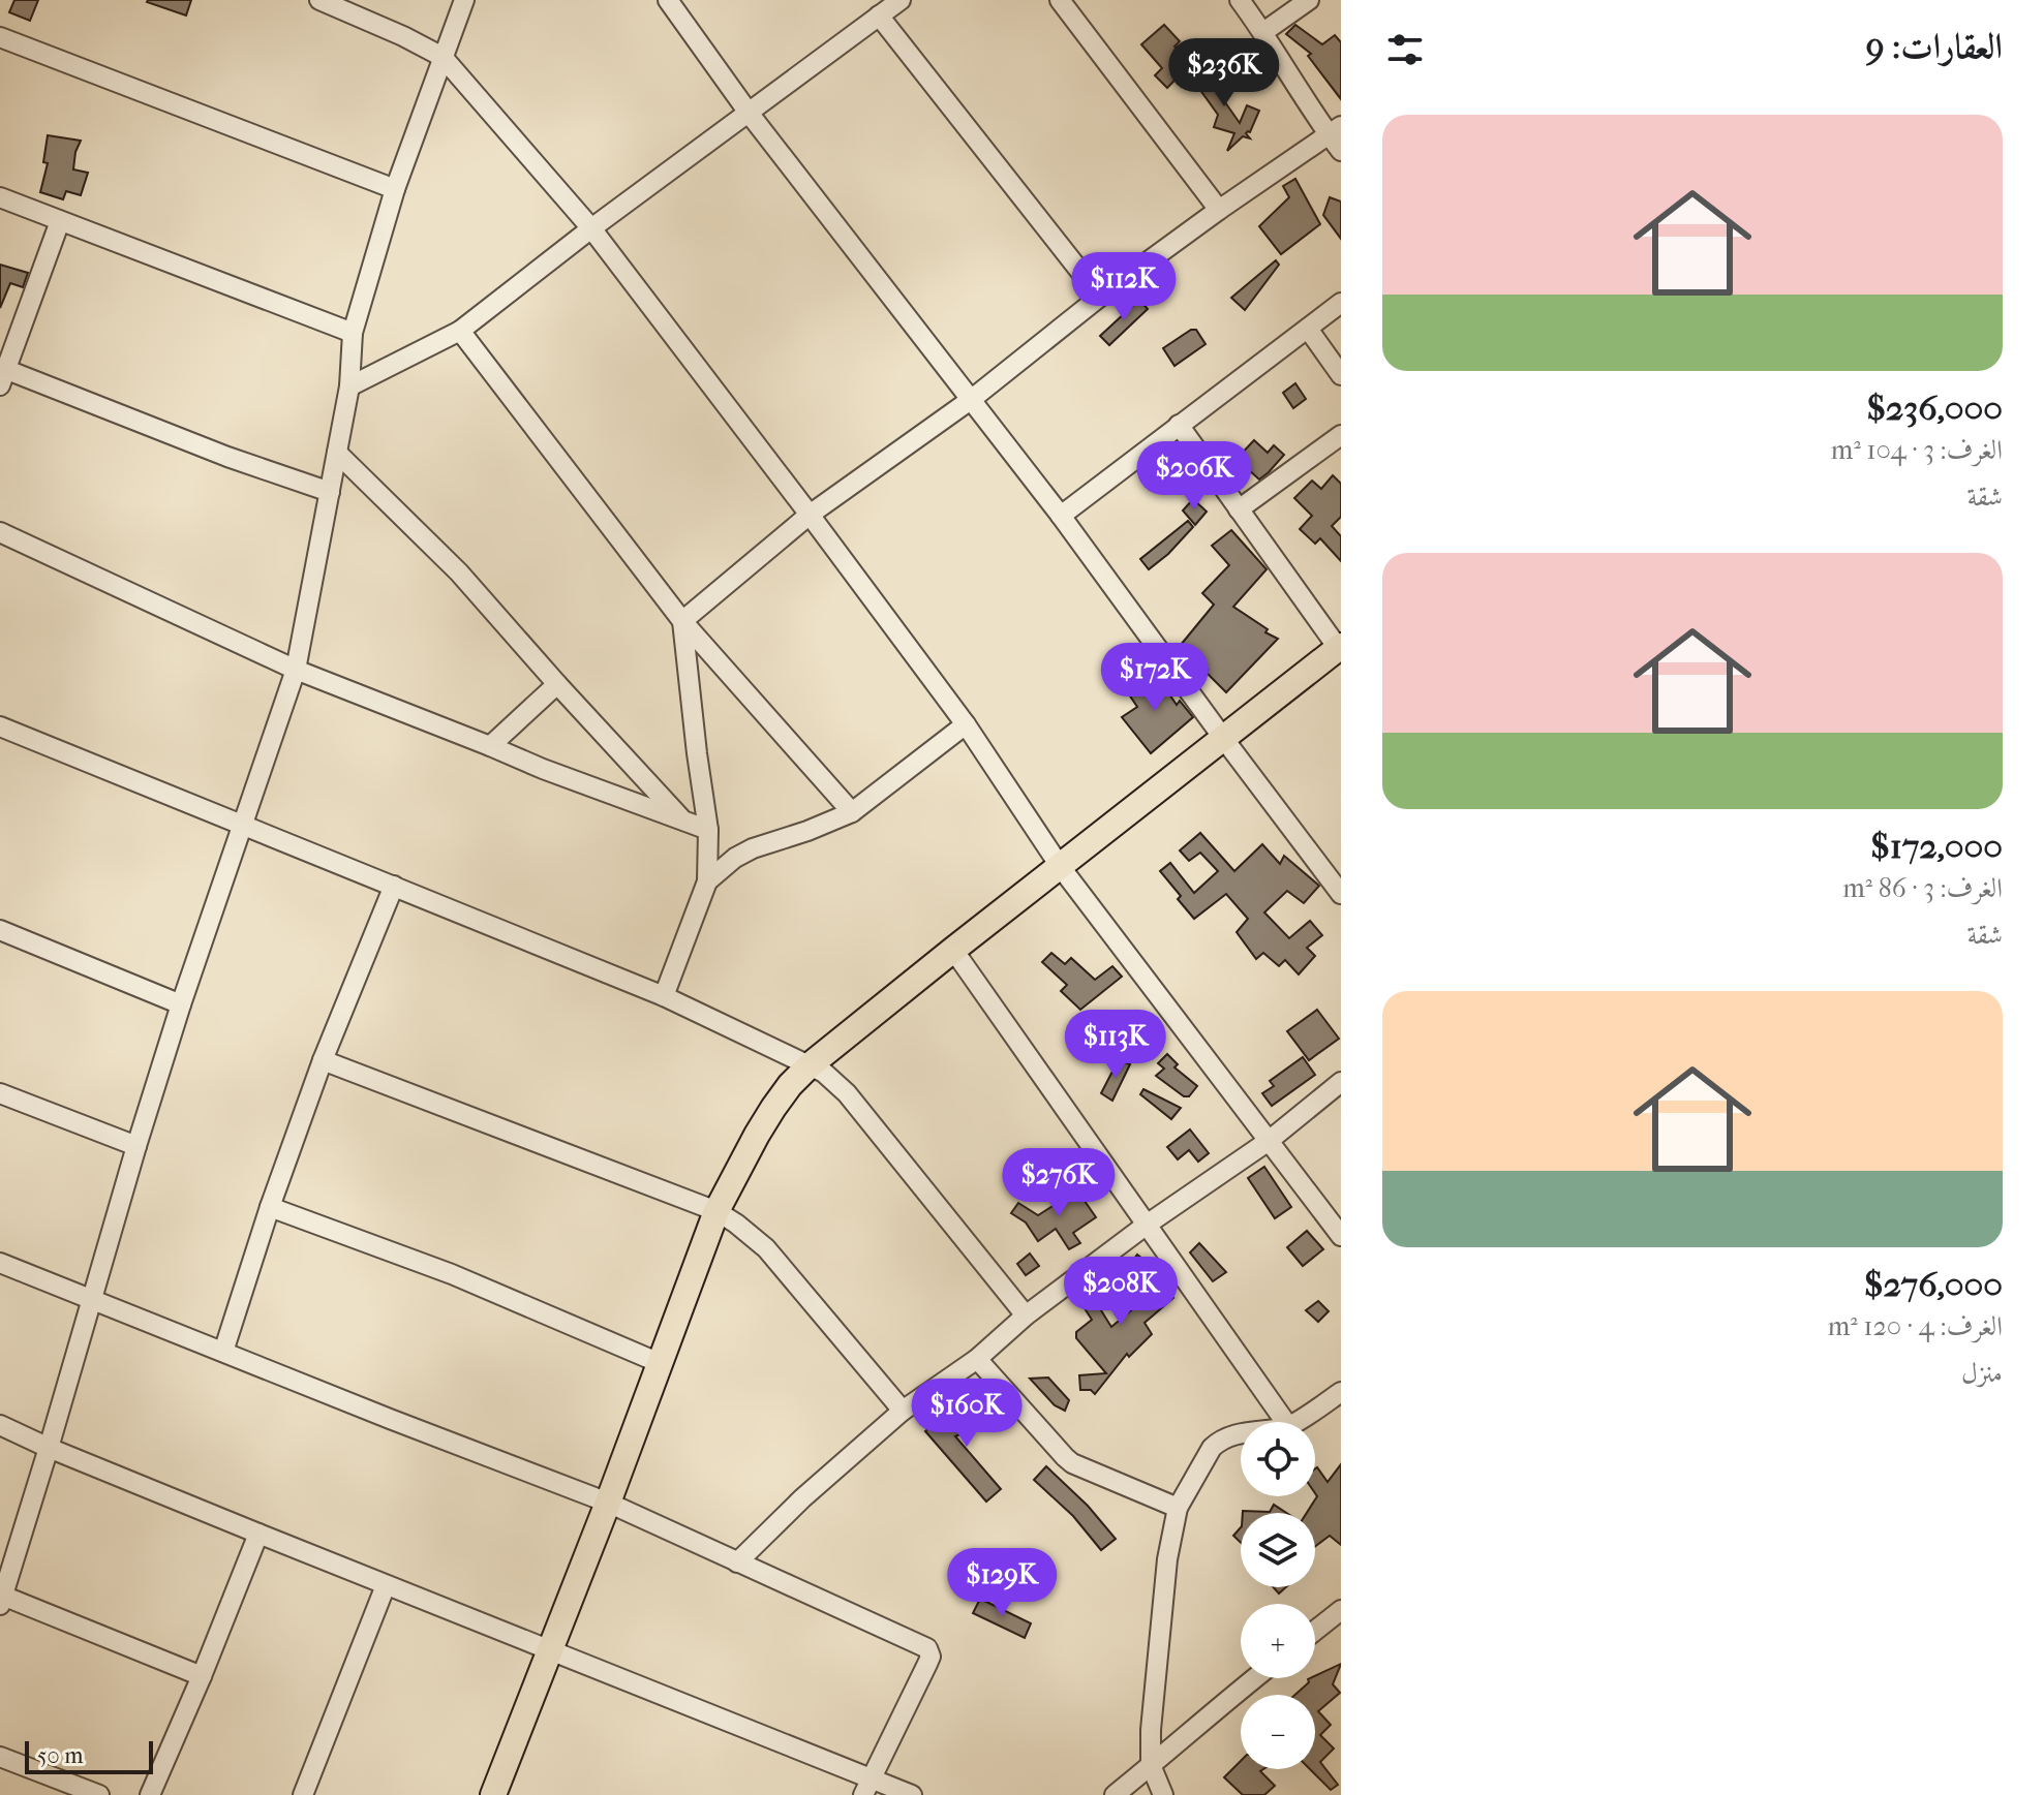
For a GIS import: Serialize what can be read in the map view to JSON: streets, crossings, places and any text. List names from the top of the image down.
{
  "scale_bar": "50 m",
  "page": {
    "heading": "العقارات: 9",
    "price": [
      "$236K",
      "$112K",
      "$206K",
      "$172K",
      "$113K",
      "$276K",
      "$208K",
      "$160K",
      "$129K"
    ],
    "list": [
      {
        "name": "$236,000",
        "note": "الغرف: 3 · 104 m² · شقة"
      },
      {
        "name": "$172,000",
        "note": "الغرف: 3 · 86 m² · شقة"
      },
      {
        "name": "$276,000",
        "note": "الغرف: 4 · 120 m² · منزل"
      }
    ],
    "map_buttons": ["+", "−"],
    "scale": "50 m"
  }
}
